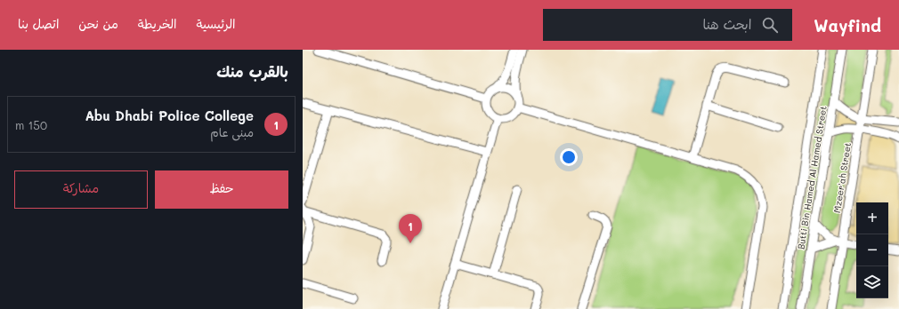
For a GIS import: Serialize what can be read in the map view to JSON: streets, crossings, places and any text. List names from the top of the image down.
{
  "streets": {
    "street": ["Butti Bin Hamed Al Hamed Street", "Mzeer'ah Street"]
  },
  "page": {
    "header": "Wayfind",
    "search": "ابحث هنا",
    "nav": [
      "الرئيسية",
      "الخريطة",
      "من نحن",
      "اتصل بنا"
    ],
    "heading": "بالقرب منك",
    "list": [
      {
        "mark": "1",
        "name": "Abu Dhabi Police College",
        "note": "مبنى عام",
        "value": "150 m"
      }
    ],
    "buttons": ["حفظ", "مشاركة"],
    "map_buttons": ["+", "−"],
    "pins": "1"
  }
}
